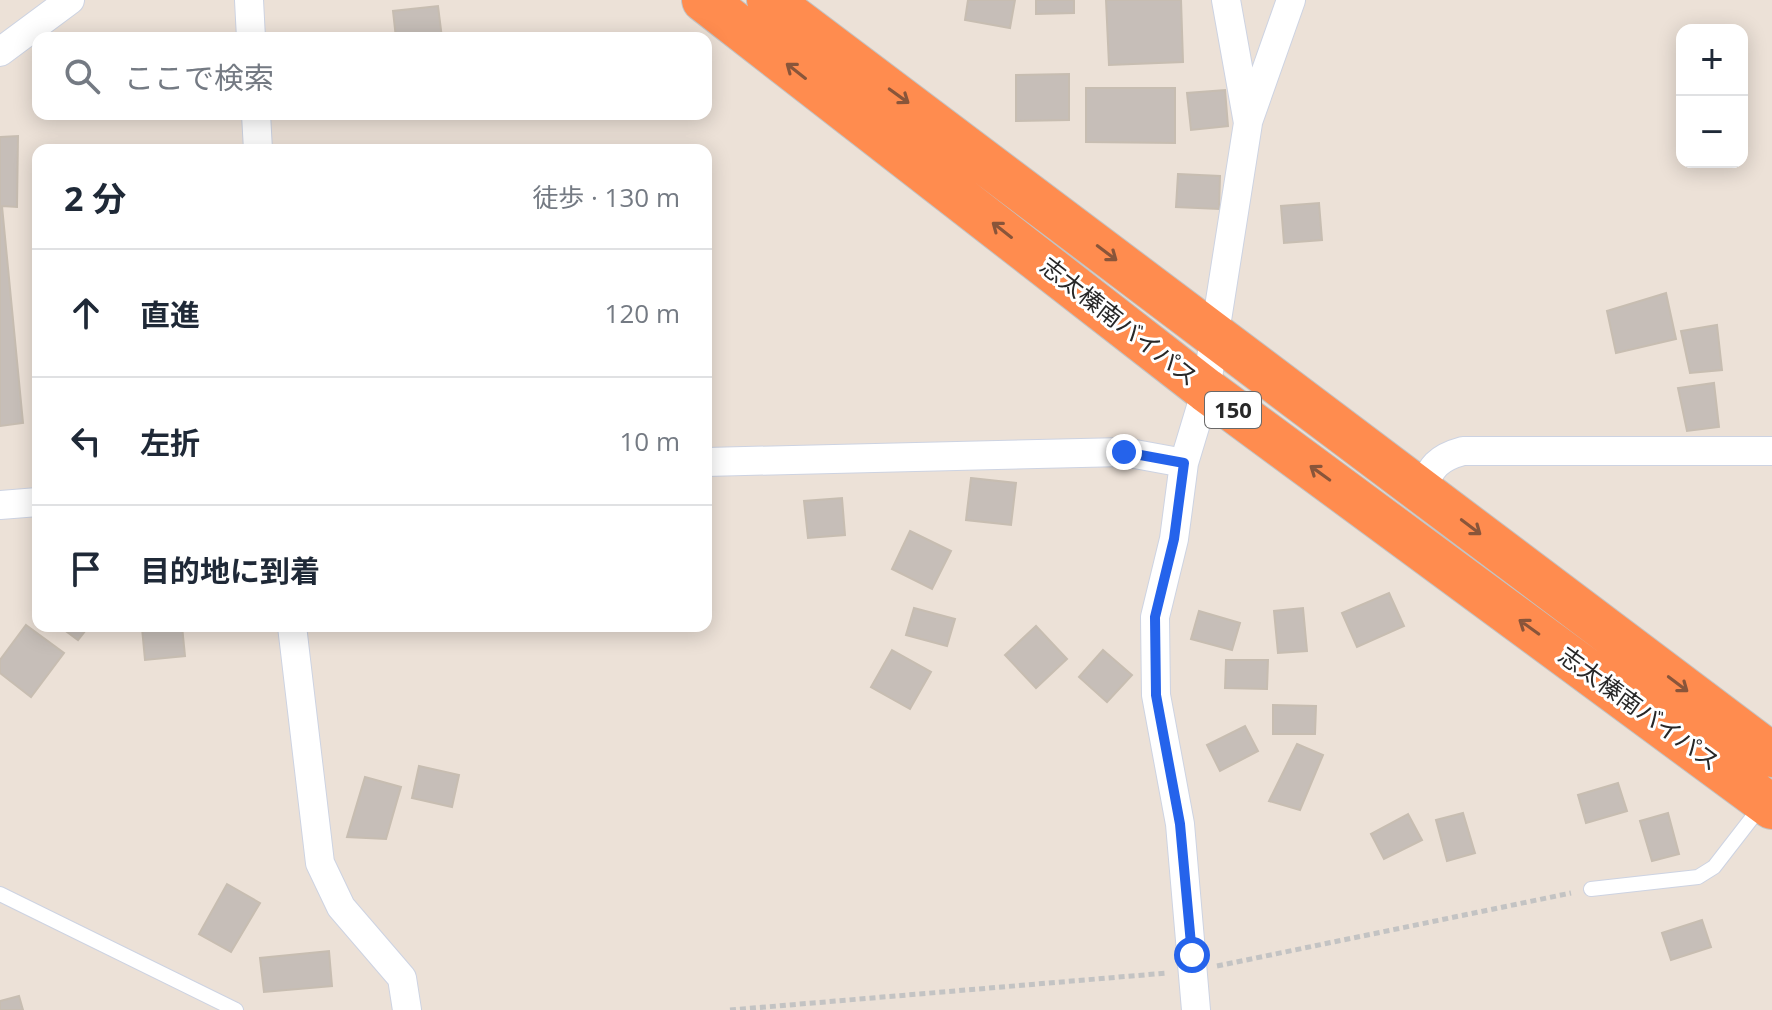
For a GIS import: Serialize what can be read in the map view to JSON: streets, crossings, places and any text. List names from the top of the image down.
{
  "streets": {
    "highway": ["志太榛南バイパス", "150"]
  },
  "page": {
    "map_buttons": ["+", "−"],
    "search": "ここで検索",
    "heading": ["2 分", "徒歩 · 130 m"],
    "list": [
      ["直進", "120 m"],
      ["左折", "10 m"],
      "目的地に到着"
    ]
  }
}
